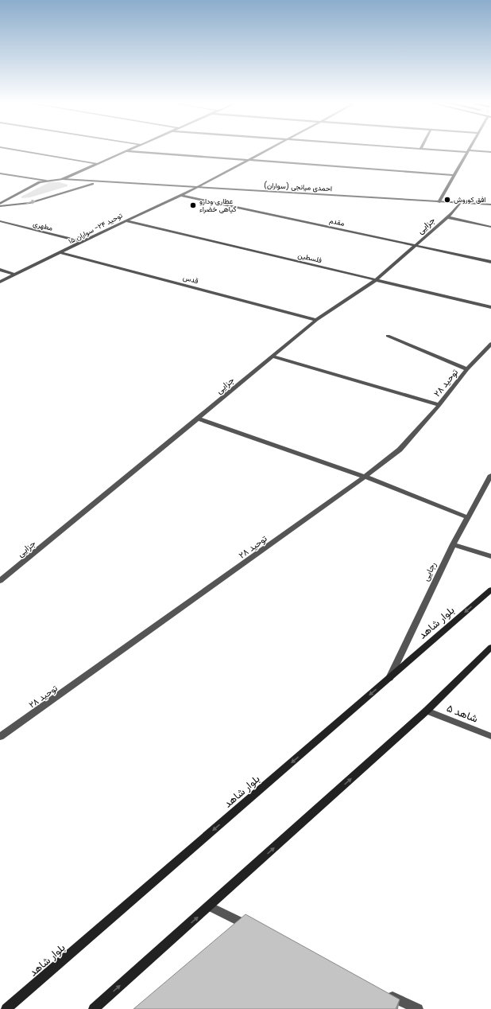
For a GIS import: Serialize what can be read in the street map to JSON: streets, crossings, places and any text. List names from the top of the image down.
{
  "streets": {
    "main road": ["بلوار شاهد"],
    "street": [
      "احمدی میانجی (سواران)",
      "مقدم",
      "جزایی",
      "مطهری",
      "توحید ۲۴- سواران ۱۵",
      "فلسطین",
      "قدس",
      "توحید ۲۸",
      "رجایی",
      "شاهد ۵"
    ]
  },
  "crossings": [
    ["احمدی میانجی (سواران)", "جزایی"],
    ["احمدی میانجی (سواران)", "توحید ۲۴- سواران ۱۵"],
    ["مقدم", "جزایی"],
    ["مقدم", "توحید ۲۴- سواران ۱۵"],
    ["جزایی", "فلسطین"],
    ["جزایی", "قدس"],
    ["مطهری", "توحید ۲۴- سواران ۱۵"],
    ["توحید ۲۴- سواران ۱۵", "فلسطین"],
    ["توحید ۲۴- سواران ۱۵", "قدس"],
    ["رجایی", "بلوار شاهد"]
  ],
  "places": ["افق کوروش", "عطاری ودارو گیاهی خضراء"]
}
